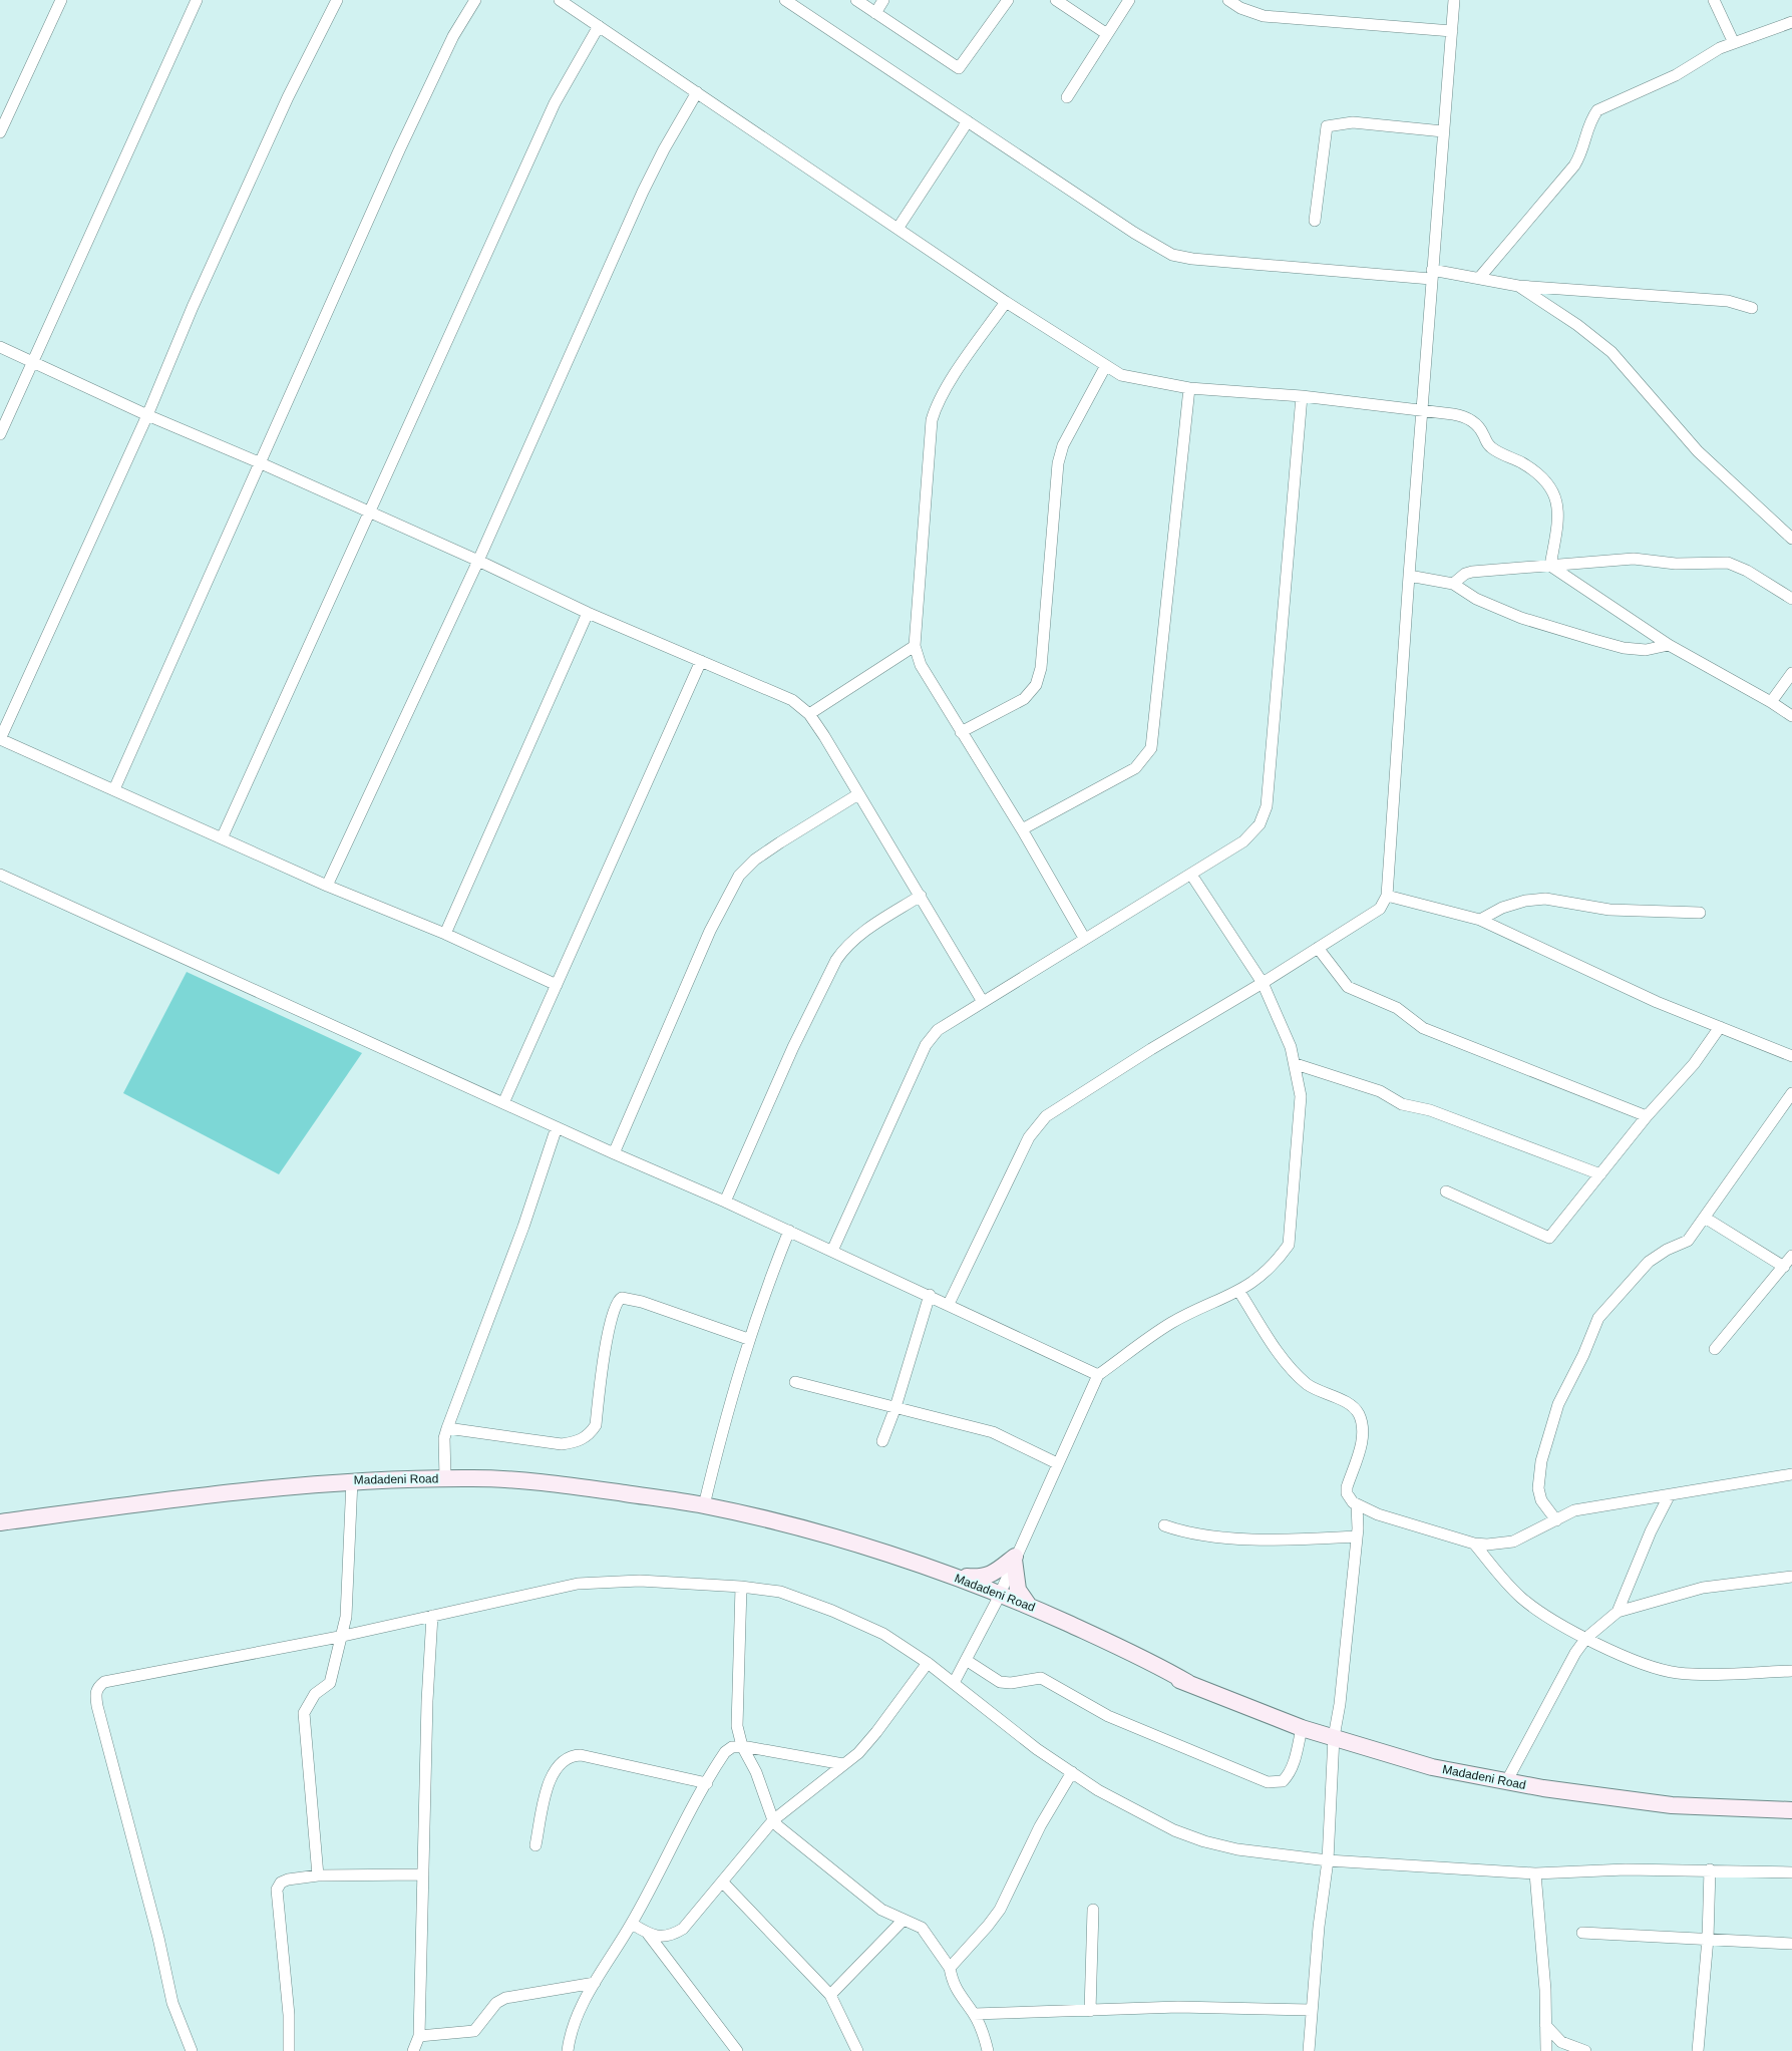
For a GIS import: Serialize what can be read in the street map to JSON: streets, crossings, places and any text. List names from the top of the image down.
{
  "streets": {
    "street": ["Madadeni Road"]
  }
}
